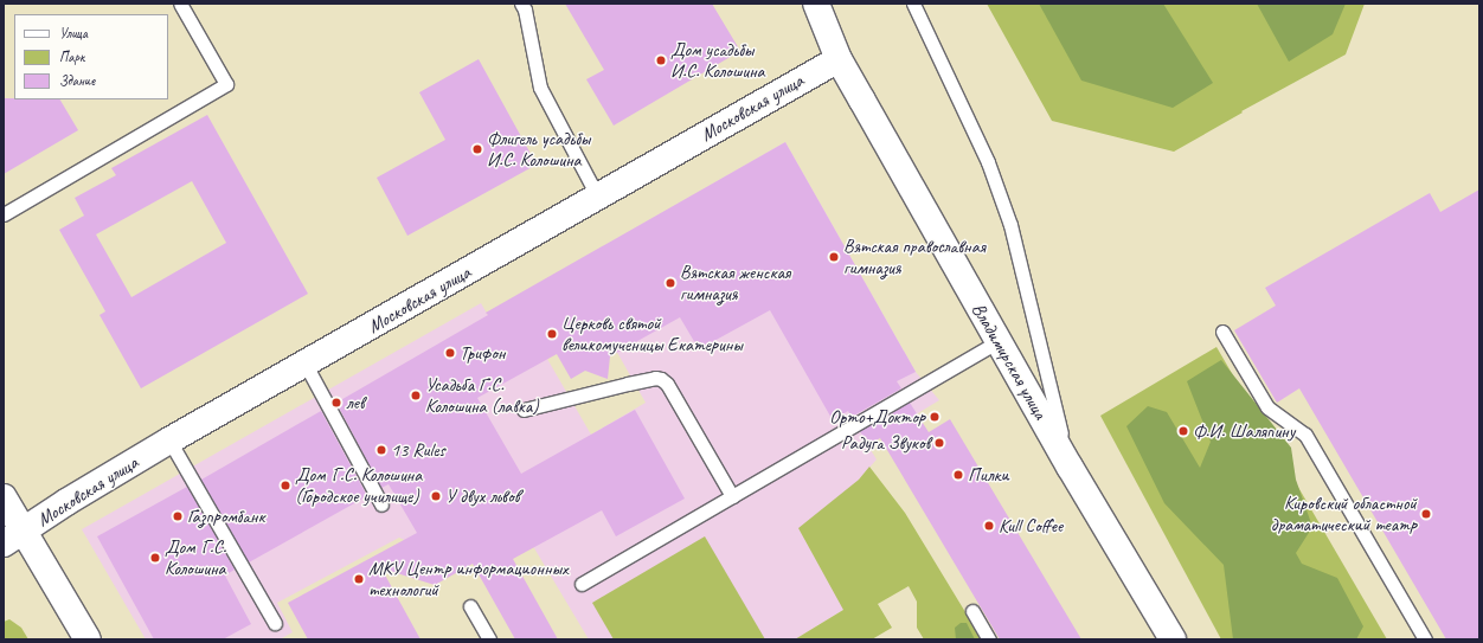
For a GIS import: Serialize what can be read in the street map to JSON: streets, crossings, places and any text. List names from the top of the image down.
{
  "streets": {
    "street": ["Московская улица", "Владимирская улица"]
  },
  "crossings": [
    ["Московская улица", "Владимирская улица"]
  ],
  "places": [
    "Дом усадьбы И.С. Колошина",
    "Флигель усадьбы И.С. Колошина",
    "Вятская православная гимназия",
    "Вятская женская гимназия",
    "Церковь святой великомученицы Екатерины",
    "Трифон",
    "Усадьба Г.С. Колошина (лавка)",
    "лев",
    "Орто+Доктор",
    "Ф.И. Шаляпину",
    "Радуга Звуков",
    "13 Rules",
    "Пилки",
    "Дом Г.С. Колошина (Городское училище)",
    "У двух львов",
    "Кировский областной драматический театр",
    "Газпромбанк",
    "Kull Coffee",
    "Дом Г.С. Колошина",
    "МКУ Центр информационных технологий"
  ],
  "legend": ["Улица", "Парк", "Здание"]
}
